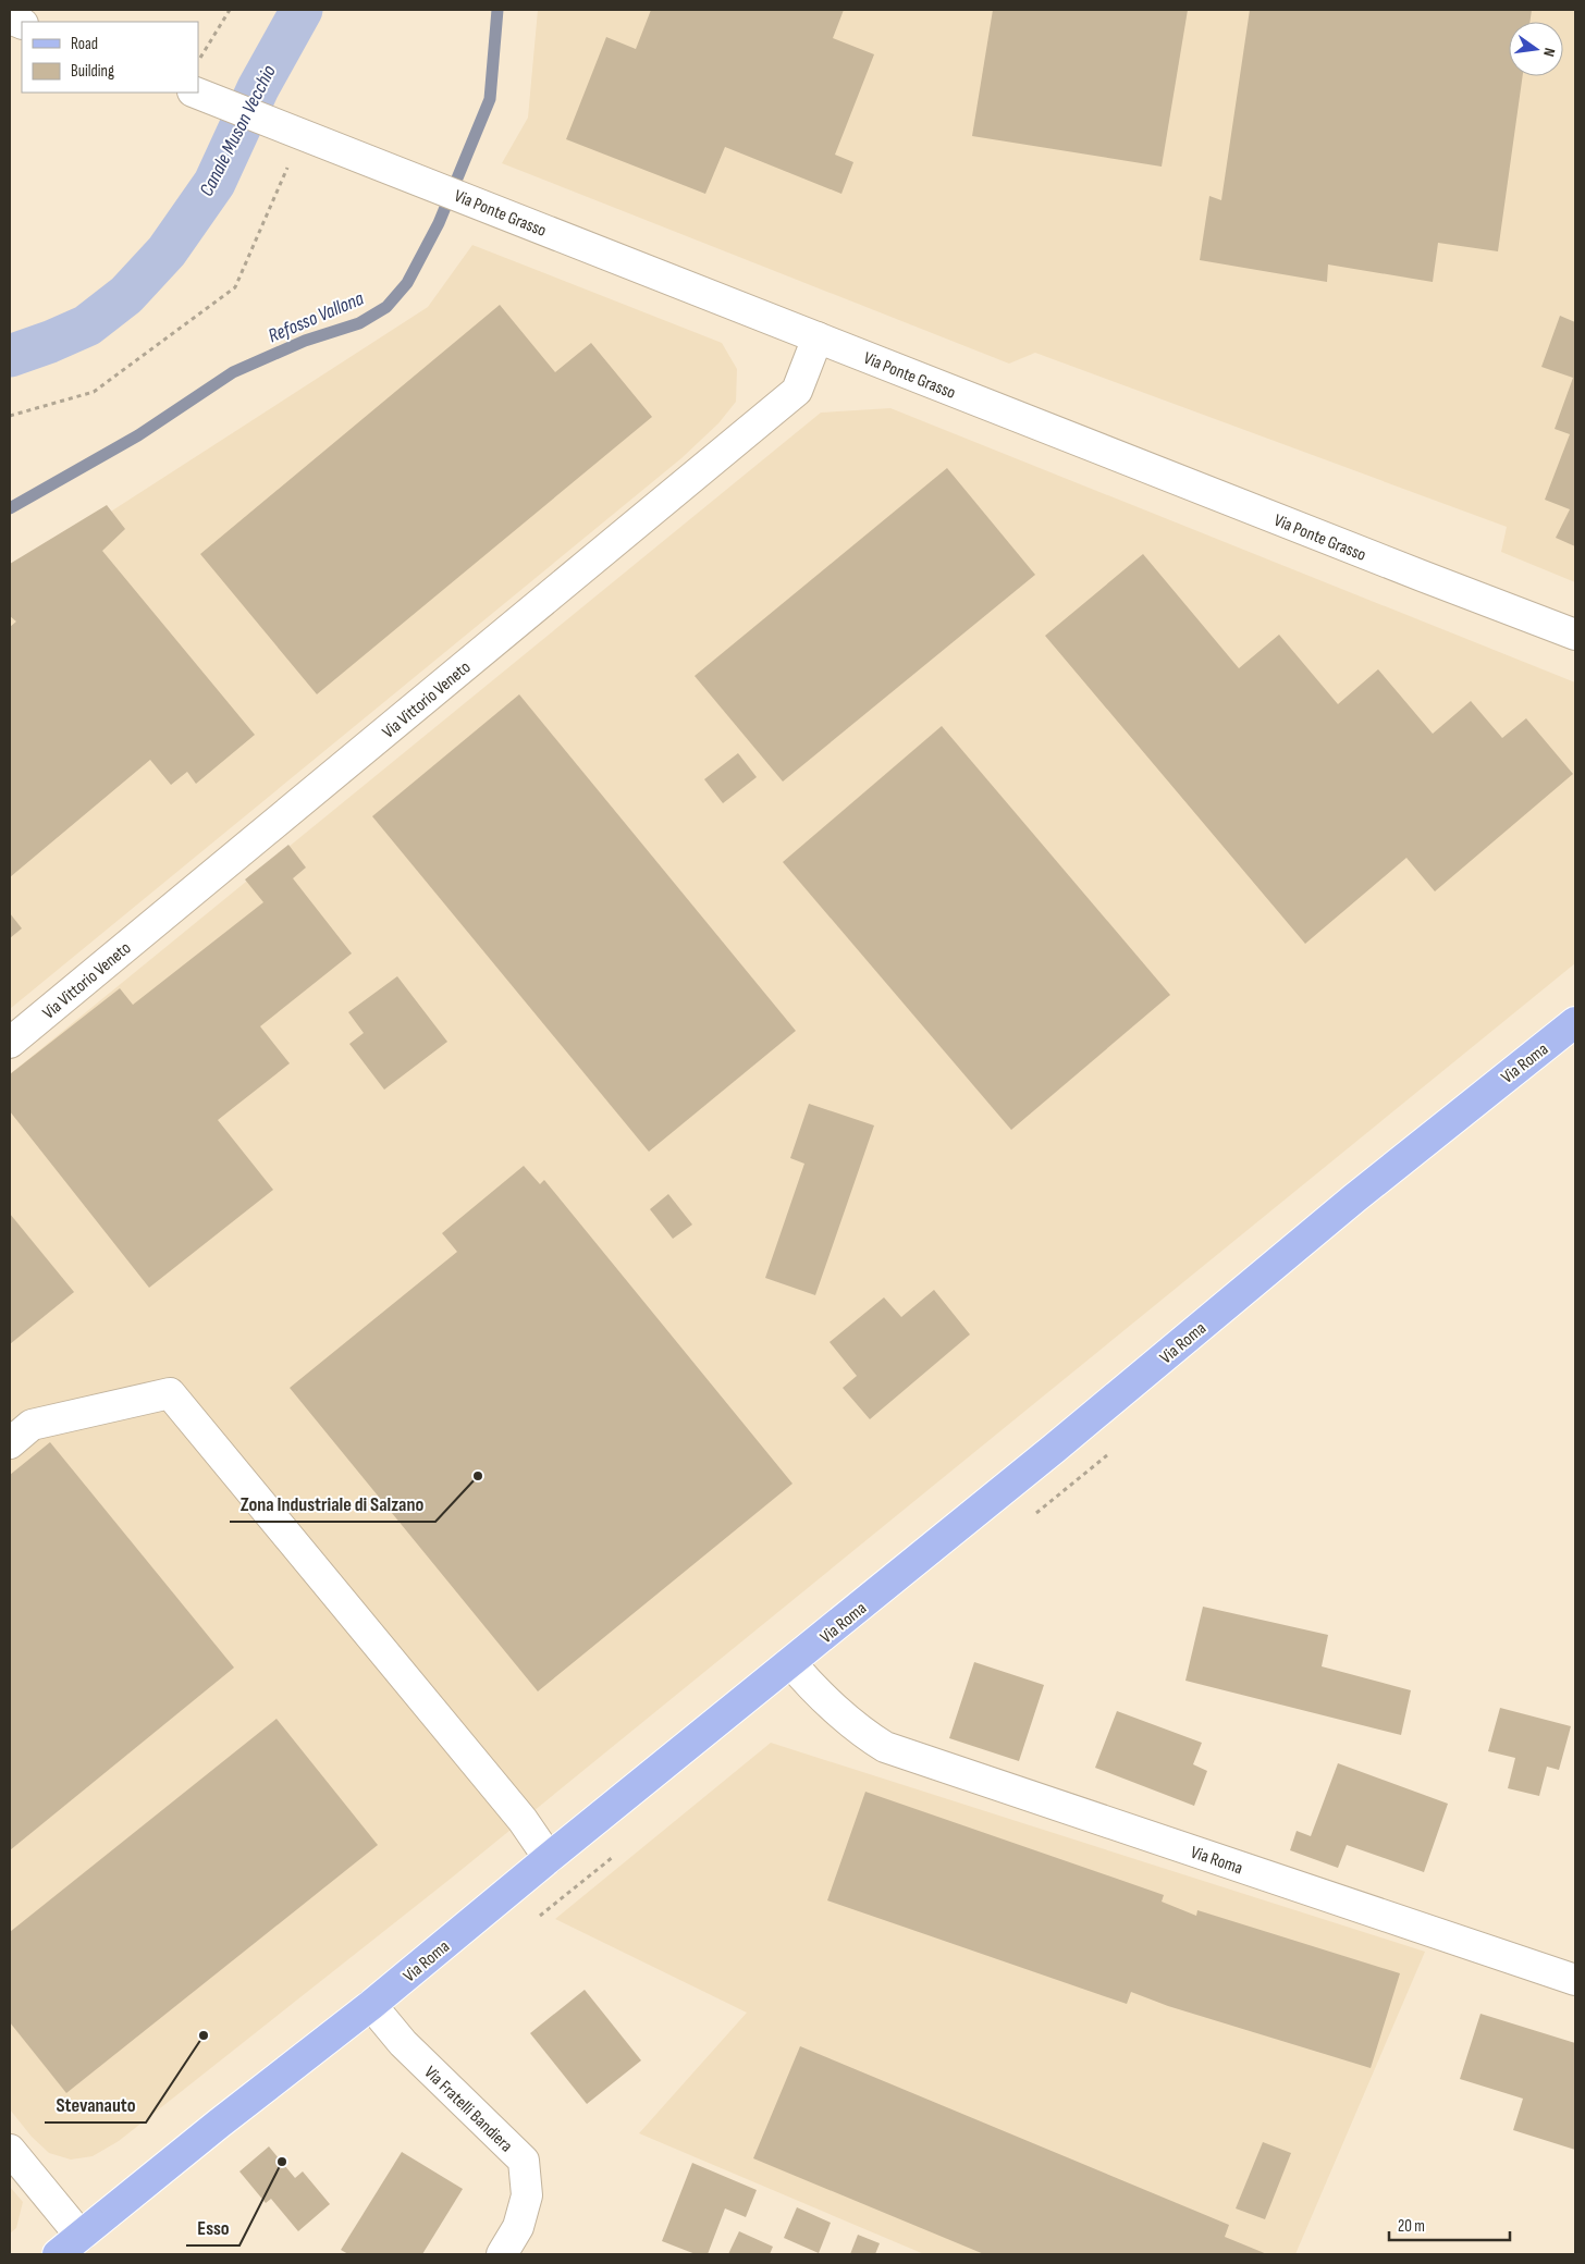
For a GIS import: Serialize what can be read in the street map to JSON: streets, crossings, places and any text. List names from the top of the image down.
{
  "streets": {
    "main road": ["Via Roma"],
    "street": ["Via Ponte Grasso", "Via Vittorio Veneto", "Via Fratelli Bandiera"]
  },
  "crossings": [
    ["Via Ponte Grasso", "Via Vittorio Veneto"],
    ["Via Roma", "Via Fratelli Bandiera"]
  ],
  "water": ["Canale Muson Vecchio", "Refosso Vallona"],
  "places": ["Zona Industriale di Salzano", "Stevanauto", "Esso"],
  "legend": ["Road", "Building"],
  "scale_bar": "20 m",
  "north": "right"
}
